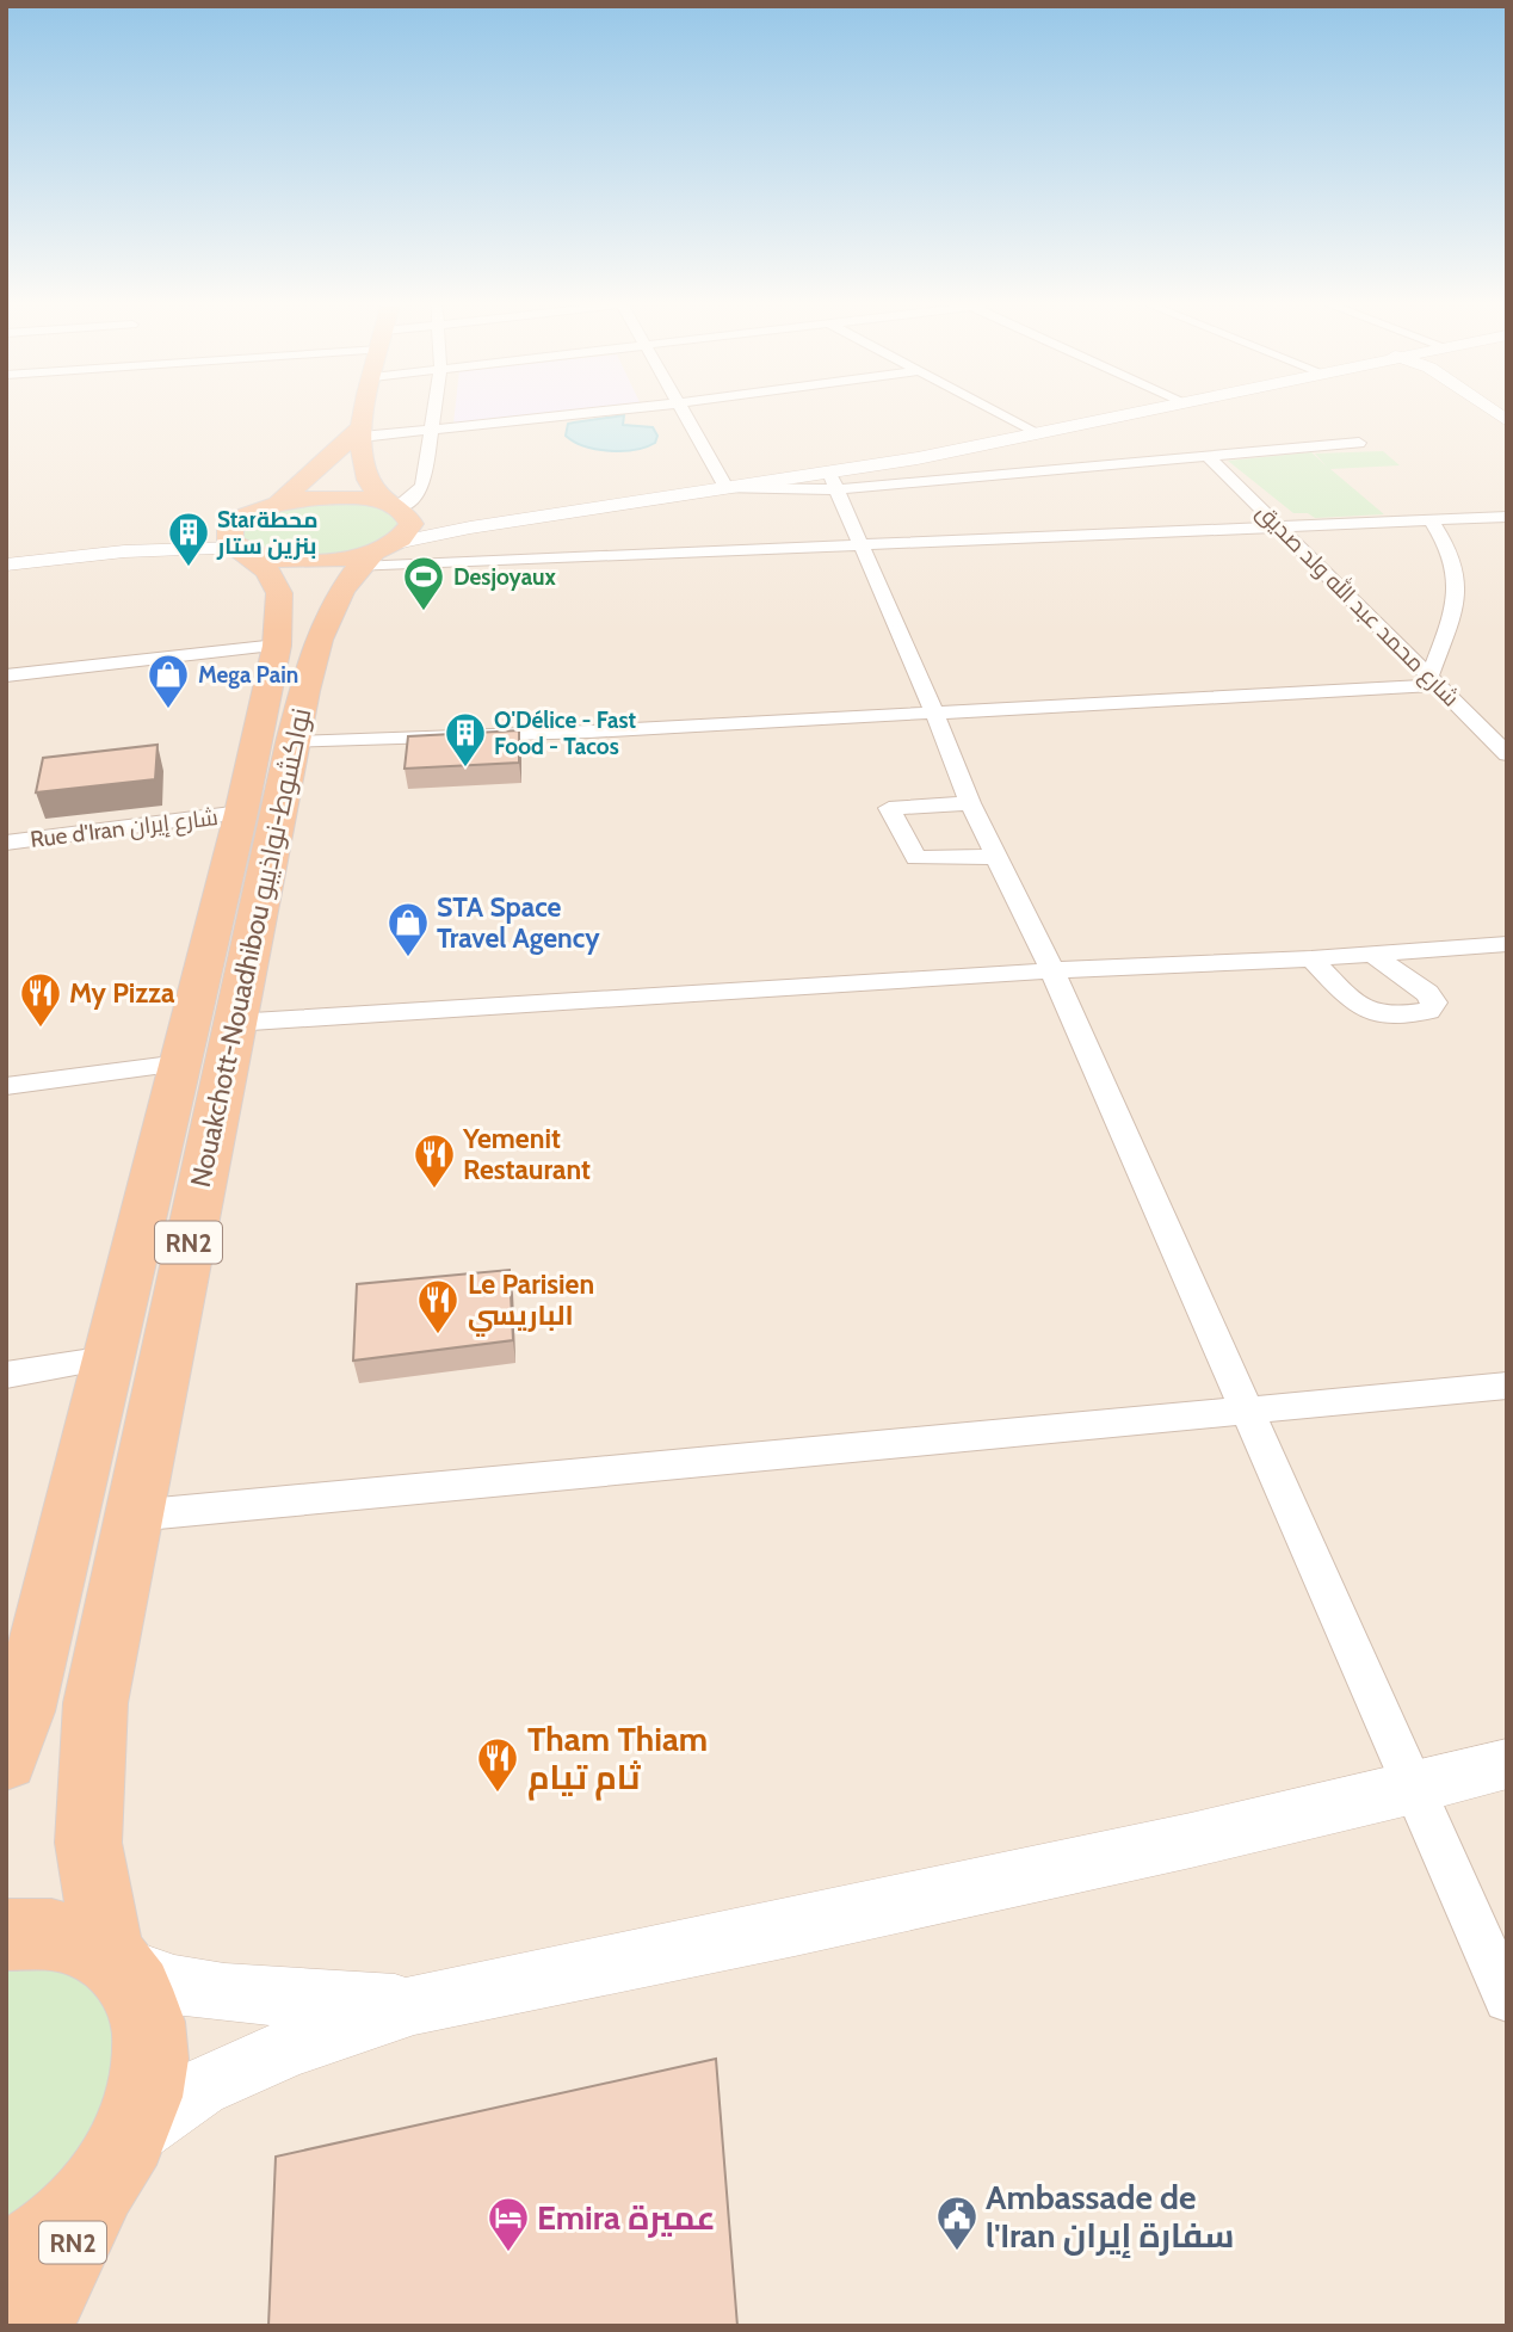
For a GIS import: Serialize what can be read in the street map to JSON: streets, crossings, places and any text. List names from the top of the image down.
{
  "streets": {
    "highway": ["Nouakchott-Nouadhibou نواكشوط-نواذيبو", "RN2"],
    "street": ["شارع محمد عبد الله ولد صديق", "Rue d'Iran شارع إيران"]
  },
  "crossings": [
    ["Rue d'Iran شارع إيران", "Nouakchott-Nouadhibou نواكشوط-نواذيبو"],
    ["Nouakchott-Nouadhibou نواكشوط-نواذيبو", "RN2"]
  ],
  "places": {
    "building": ["Starمحطة بنزين ستار", "O'Délice - Fast Food - Tacos"],
    "sports": ["Desjoyaux"],
    "shop": ["Mega Pain", "STA Space Travel Agency"],
    "restaurant": [
      "My Pizza",
      "Yemenit Restaurant",
      "Le Parisien الباريسي",
      "Tham Thiam ثام تيام"
    ],
    "public building": ["Ambassade de l'Iran سفارة إيران"],
    "hotel": ["Emira عميرة"]
  }
}
